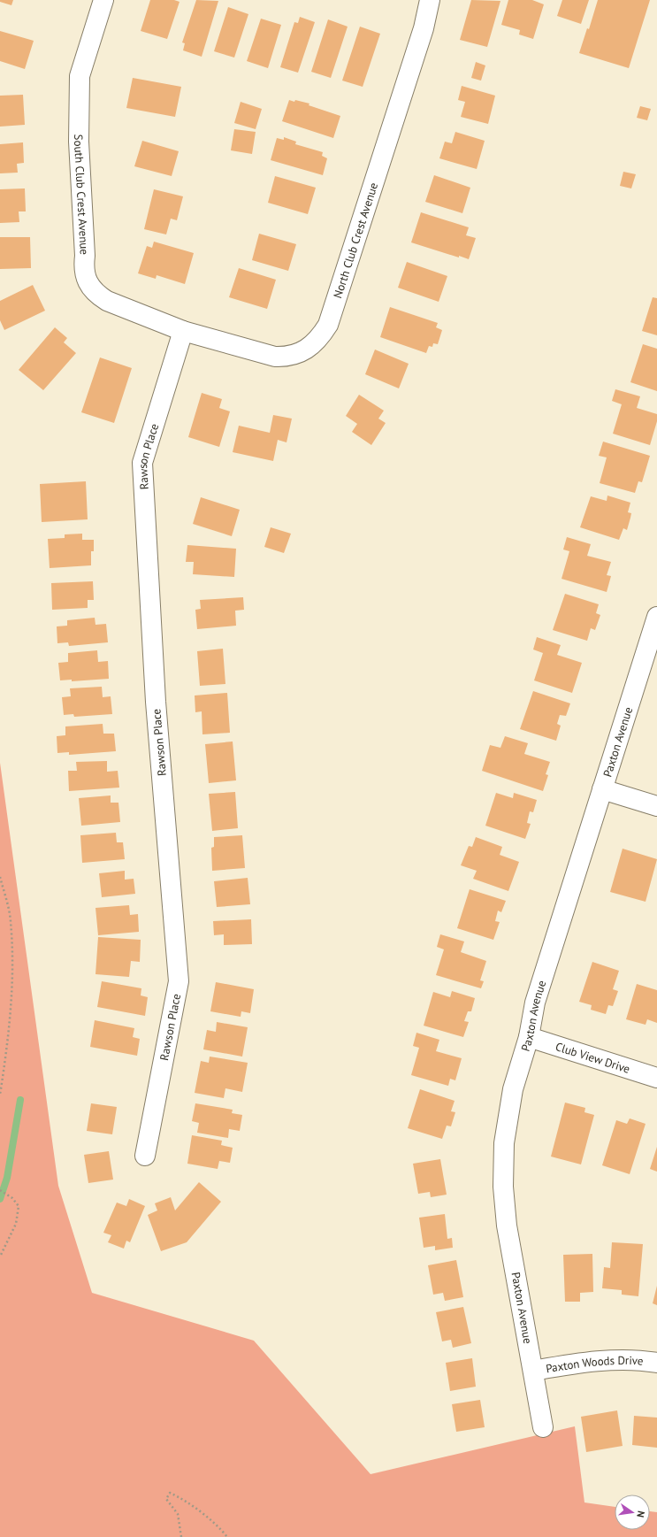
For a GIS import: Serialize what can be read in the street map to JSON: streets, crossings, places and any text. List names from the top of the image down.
{
  "streets": {
    "street": [
      "South Club Crest Avenue",
      "North Club Crest Avenue",
      "Rawson Place",
      "Paxton Avenue",
      "Club View Drive",
      "Paxton Woods Drive"
    ]
  },
  "crossings": [
    ["South Club Crest Avenue", "North Club Crest Avenue"],
    ["South Club Crest Avenue", "Rawson Place"],
    ["North Club Crest Avenue", "Rawson Place"],
    ["Paxton Avenue", "Club View Drive"],
    ["Paxton Avenue", "Paxton Woods Drive"]
  ],
  "north": "right"
}
